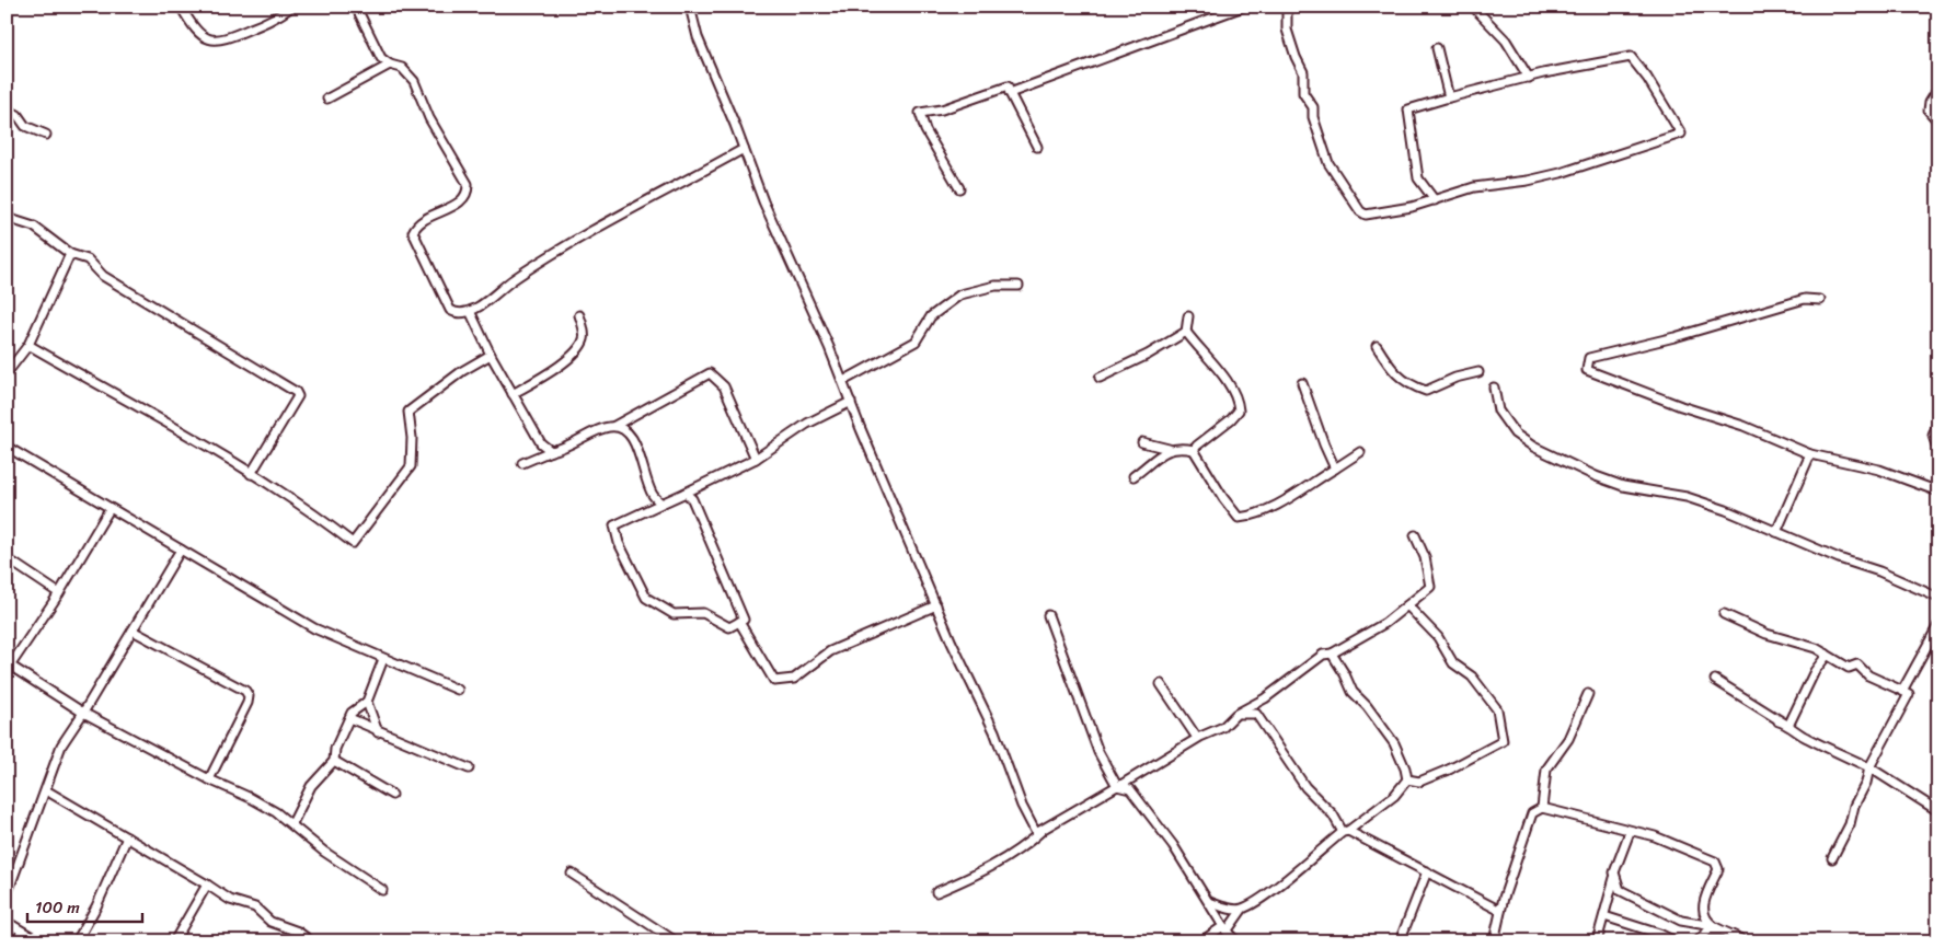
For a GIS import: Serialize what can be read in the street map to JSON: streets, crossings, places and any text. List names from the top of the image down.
{
  "scale_bar": "100 m"
}
